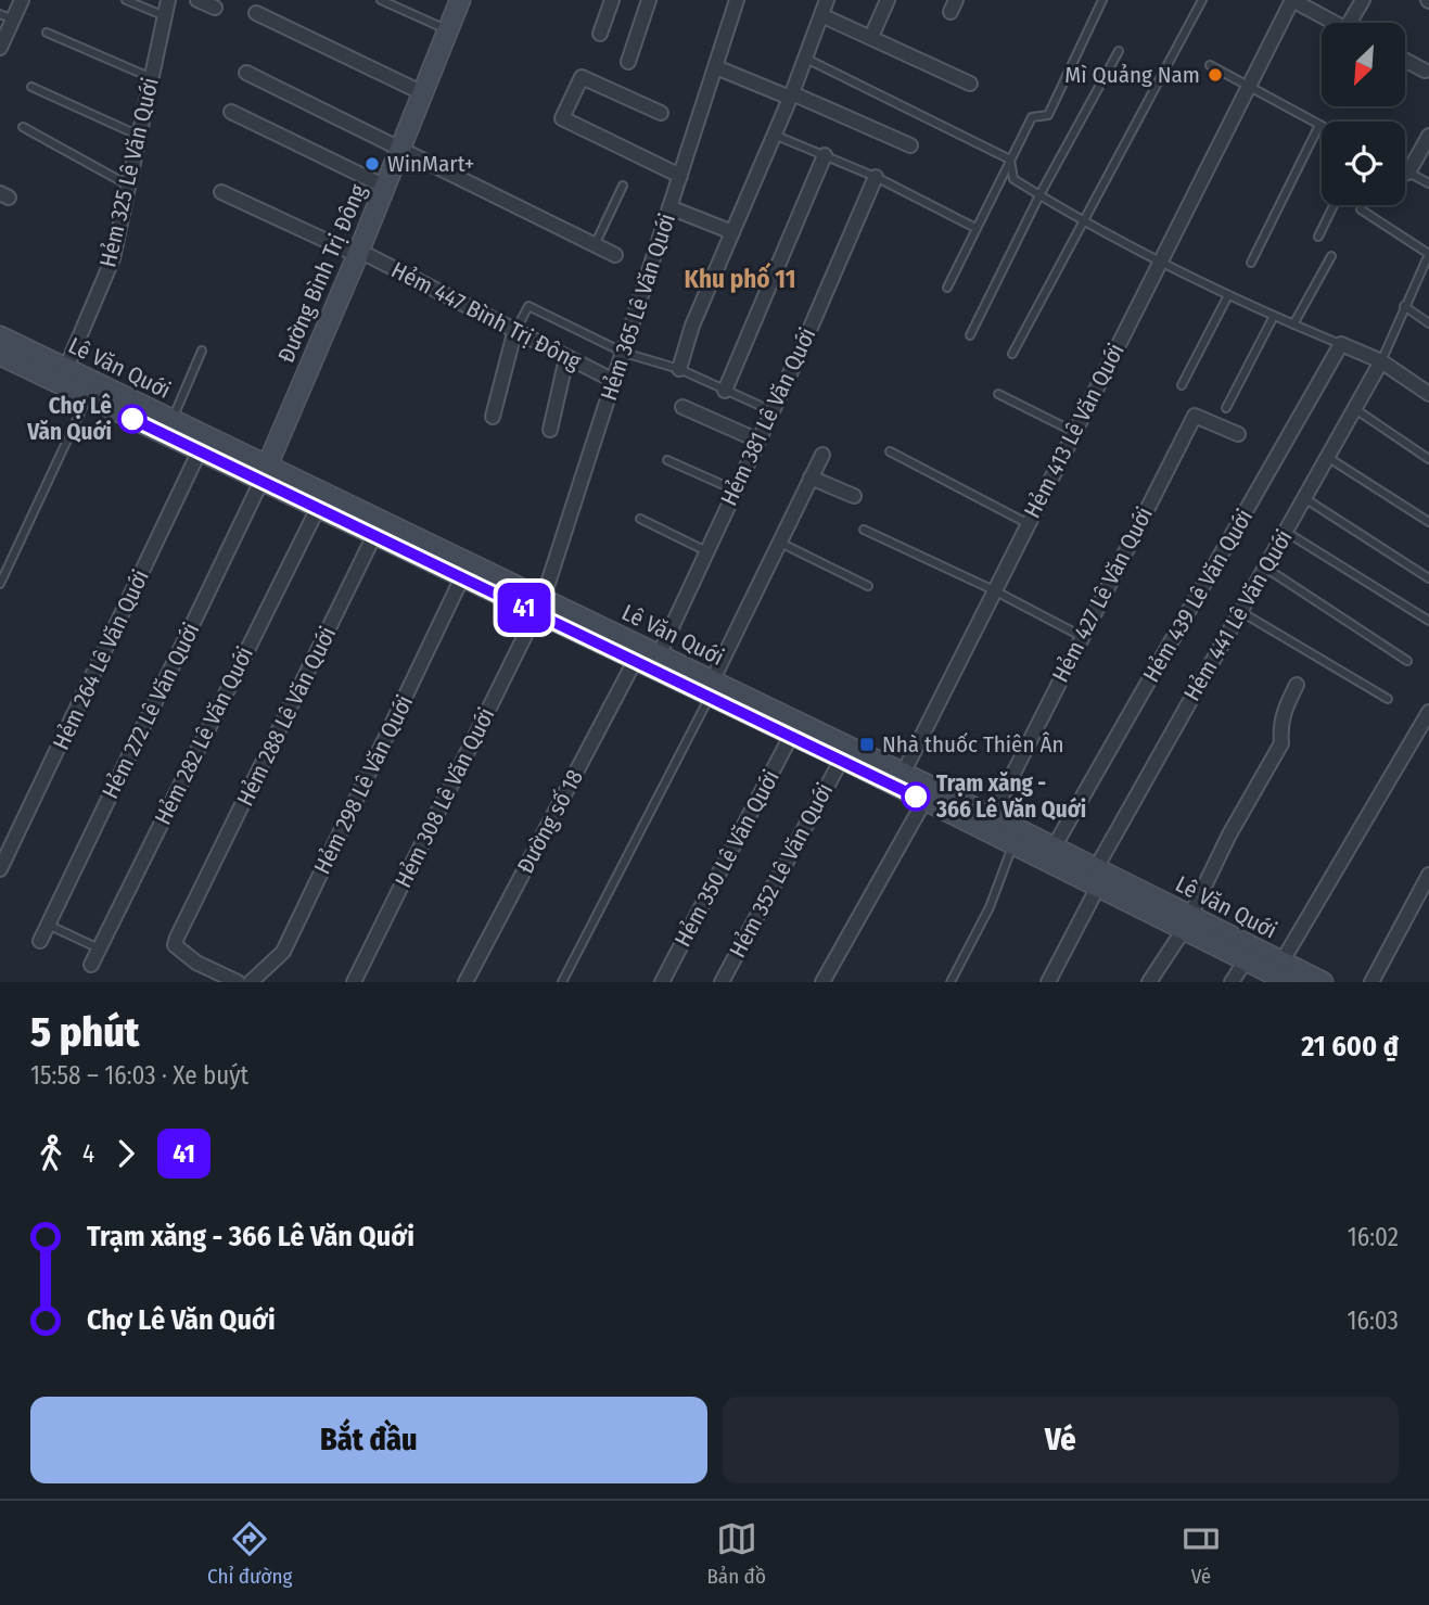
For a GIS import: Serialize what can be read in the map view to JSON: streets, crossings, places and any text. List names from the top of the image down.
{
  "streets": {
    "main road": ["Đường Bình Trị Đông", "Lê Văn Quới"],
    "street": [
      "Hẻm 325 Lê Văn Quới",
      "Hẻm 365 Lê Văn Quới",
      "Hẻm 447 Bình Trị Đông",
      "Hẻm 381 Lê Văn Quới",
      "Hẻm 413 Lê Văn Quới",
      "Hẻm 427 Lê Văn Quới",
      "Hẻm 439 Lê Văn Quới",
      "Hẻm 441 Lê Văn Quới",
      "Hẻm 264 Lê Văn Quới",
      "Hẻm 272 Lê Văn Quới",
      "Hẻm 288 Lê Văn Quới",
      "Hẻm 282 Lê Văn Quới",
      "Hẻm 298 Lê Văn Quới",
      "Hẻm 308 Lê Văn Quới",
      "Đường số 18",
      "Hẻm 350 Lê Văn Quới",
      "Hẻm 352 Lê Văn Quới"
    ]
  },
  "crossings": [
    ["Hẻm 325 Lê Văn Quới", "Lê Văn Quới"],
    ["Đường Bình Trị Đông", "Hẻm 447 Bình Trị Đông"],
    ["Đường Bình Trị Đông", "Lê Văn Quới"],
    ["Đường Bình Trị Đông", "Hẻm 272 Lê Văn Quới"],
    ["Hẻm 365 Lê Văn Quới", "Hẻm 447 Bình Trị Đông"],
    ["Hẻm 365 Lê Văn Quới", "Lê Văn Quới"],
    ["Hẻm 365 Lê Văn Quới", "Hẻm 308 Lê Văn Quới"],
    ["Lê Văn Quới", "Hẻm 381 Lê Văn Quới"],
    ["Lê Văn Quới", "Hẻm 413 Lê Văn Quới"],
    ["Lê Văn Quới", "Hẻm 427 Lê Văn Quới"],
    ["Lê Văn Quới", "Hẻm 439 Lê Văn Quới"],
    ["Lê Văn Quới", "Hẻm 441 Lê Văn Quới"],
    ["Lê Văn Quới", "Hẻm 264 Lê Văn Quới"],
    ["Lê Văn Quới", "Hẻm 272 Lê Văn Quới"],
    ["Lê Văn Quới", "Hẻm 288 Lê Văn Quới"],
    ["Lê Văn Quới", "Hẻm 282 Lê Văn Quới"],
    ["Lê Văn Quới", "Hẻm 298 Lê Văn Quới"],
    ["Lê Văn Quới", "Hẻm 308 Lê Văn Quới"],
    ["Lê Văn Quới", "Đường số 18"],
    ["Lê Văn Quới", "Hẻm 350 Lê Văn Quới"],
    ["Lê Văn Quới", "Hẻm 352 Lê Văn Quới"]
  ],
  "districts": ["Khu phố 11"],
  "places": {
    "other": [
      "Mì Quảng Nam",
      "WinMart+",
      "Chợ Lê Văn Quới",
      "Trạm xăng - 366 Lê Văn Quới"
    ],
    "transit": ["Nhà thuốc Thiên Ân"]
  },
  "lines": ["bus line 41"],
  "north": "bottom left",
  "page": {
    "on_map": "41",
    "heading": ["5 phút", "15:58 – 16:03 · Xe buýt", "21 600 ₫"],
    "legs": ["4", "41"],
    "list": [
      {
        "name": "Trạm xăng - 366 Lê Văn Quới",
        "value": "16:02"
      },
      {
        "name": "Chợ Lê Văn Quới",
        "value": "16:03"
      }
    ],
    "buttons": ["Bắt đầu", "Vé"],
    "tabs": ["Chỉ đường", "Bản đồ", "Vé"]
  }
}
